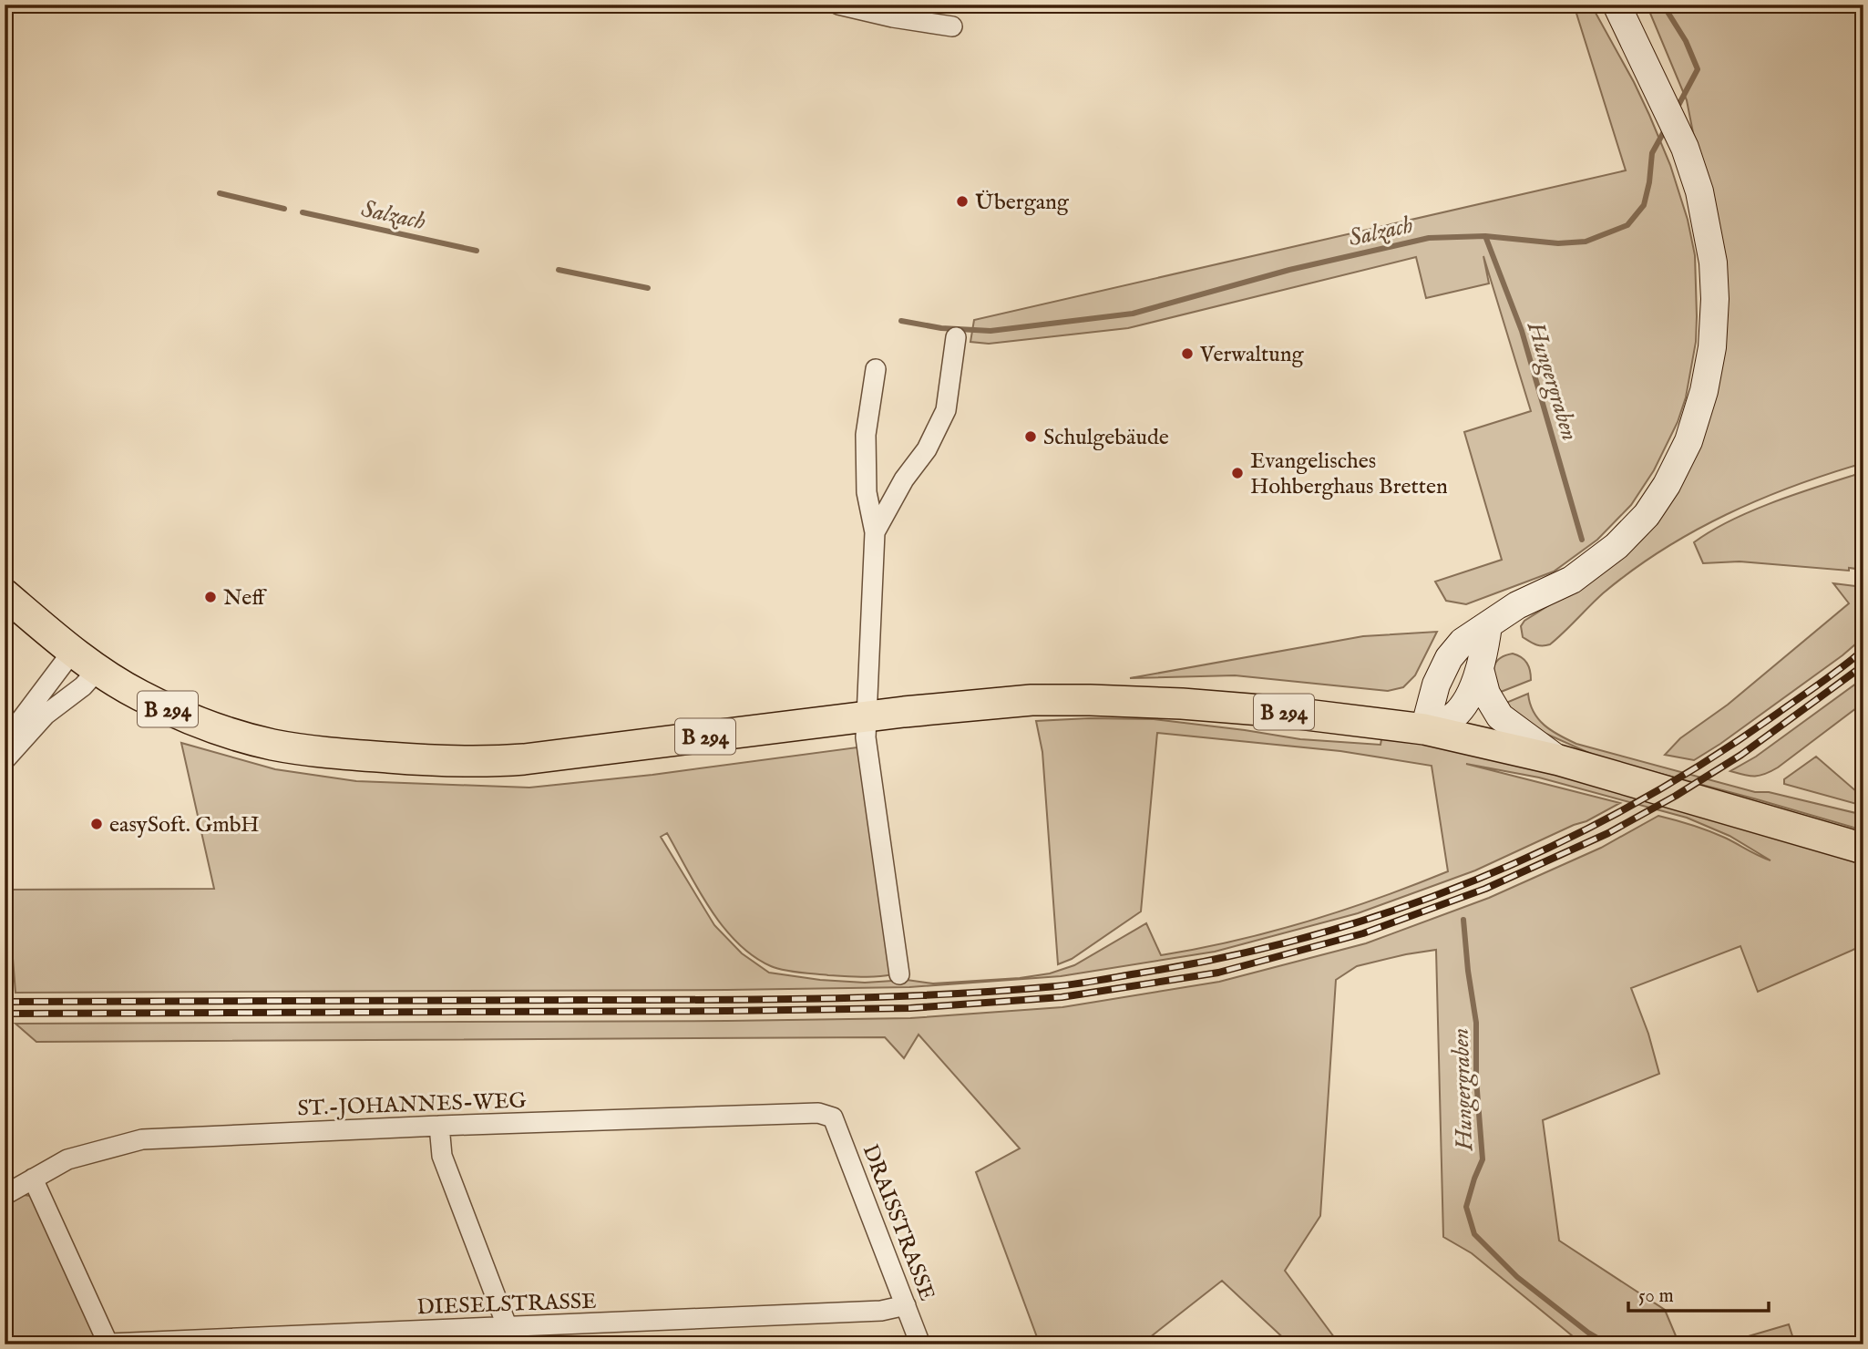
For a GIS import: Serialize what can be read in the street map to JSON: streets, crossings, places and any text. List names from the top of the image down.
{
  "streets": {
    "main road": ["B 294"],
    "street": ["ST.-JOHANNES-WEG", "DRAISSTRASSE", "DIESELSTRASSE"]
  },
  "crossings": [
    ["ST.-JOHANNES-WEG", "DRAISSTRASSE"],
    ["DRAISSTRASSE", "DIESELSTRASSE"]
  ],
  "water": ["Salzach", "Hungergraben"],
  "places": [
    "Übergang",
    "Verwaltung",
    "Schulgebäude",
    "Evangelisches Hohberghaus Bretten",
    "Neff",
    "easySoft. GmbH"
  ],
  "scale_bar": "50 m"
}
